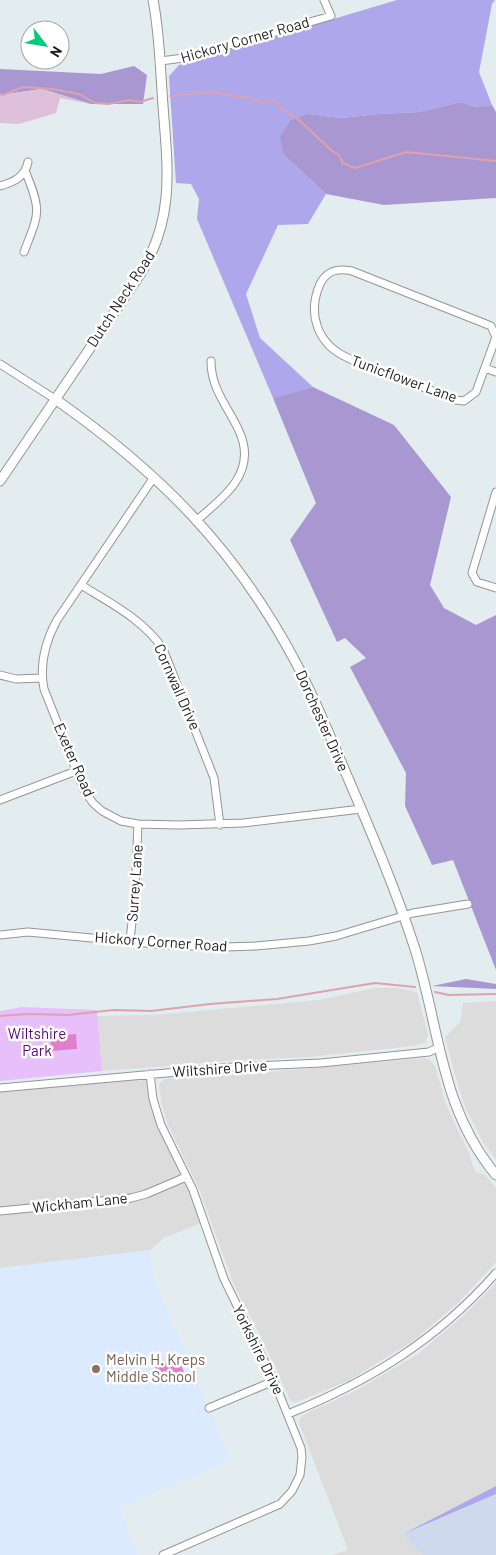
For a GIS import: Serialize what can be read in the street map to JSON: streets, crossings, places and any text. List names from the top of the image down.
{
  "streets": {
    "street": [
      "Hickory Corner Road",
      "Dutch Neck Road",
      "Tunicflower Lane",
      "Cornwall Drive",
      "Dorchester Drive",
      "Exeter Road",
      "Surrey Lane",
      "Wiltshire Drive",
      "Wickham Lane",
      "Yorkshire Drive"
    ]
  },
  "crossings": [
    ["Hickory Corner Road", "Dutch Neck Road"],
    ["Hickory Corner Road", "Dorchester Drive"],
    ["Hickory Corner Road", "Surrey Lane"],
    ["Dutch Neck Road", "Dorchester Drive"],
    ["Cornwall Drive", "Exeter Road"],
    ["Dorchester Drive", "Exeter Road"],
    ["Dorchester Drive", "Wiltshire Drive"],
    ["Exeter Road", "Surrey Lane"],
    ["Wiltshire Drive", "Yorkshire Drive"],
    ["Wickham Lane", "Yorkshire Drive"]
  ],
  "parks": ["Wiltshire Park"],
  "places": ["Melvin H. Kreps Middle School"],
  "north": "bottom right"
}
